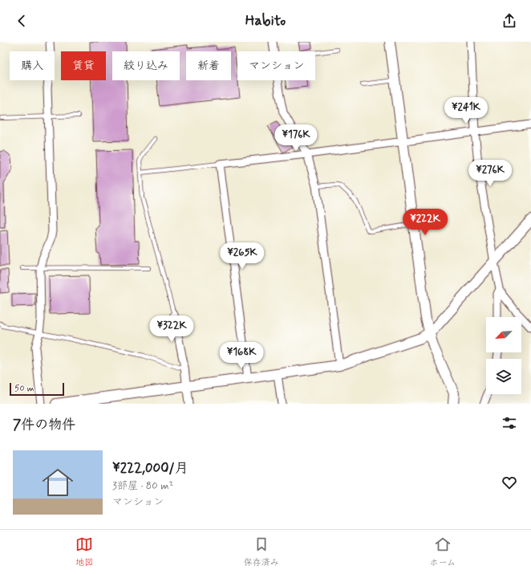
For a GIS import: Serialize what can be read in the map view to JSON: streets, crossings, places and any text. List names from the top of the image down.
{
  "scale_bar": "50 m",
  "north": "bottom left",
  "page": {
    "header": "Habito",
    "chip": [
      "購入",
      "賃貸",
      "絞り込み",
      "新着",
      "マンション"
    ],
    "price": [
      "¥241K",
      "¥176K",
      "¥276K",
      "¥222K",
      "¥265K",
      "¥322K",
      "¥168K"
    ],
    "scale": "50 m",
    "heading": "7件の物件",
    "list": [
      {
        "name": "¥222,000/月",
        "note": "3部屋 · 80 m² · マンション"
      }
    ],
    "tabs": ["地図", "保存済み", "ホーム"]
  }
}
